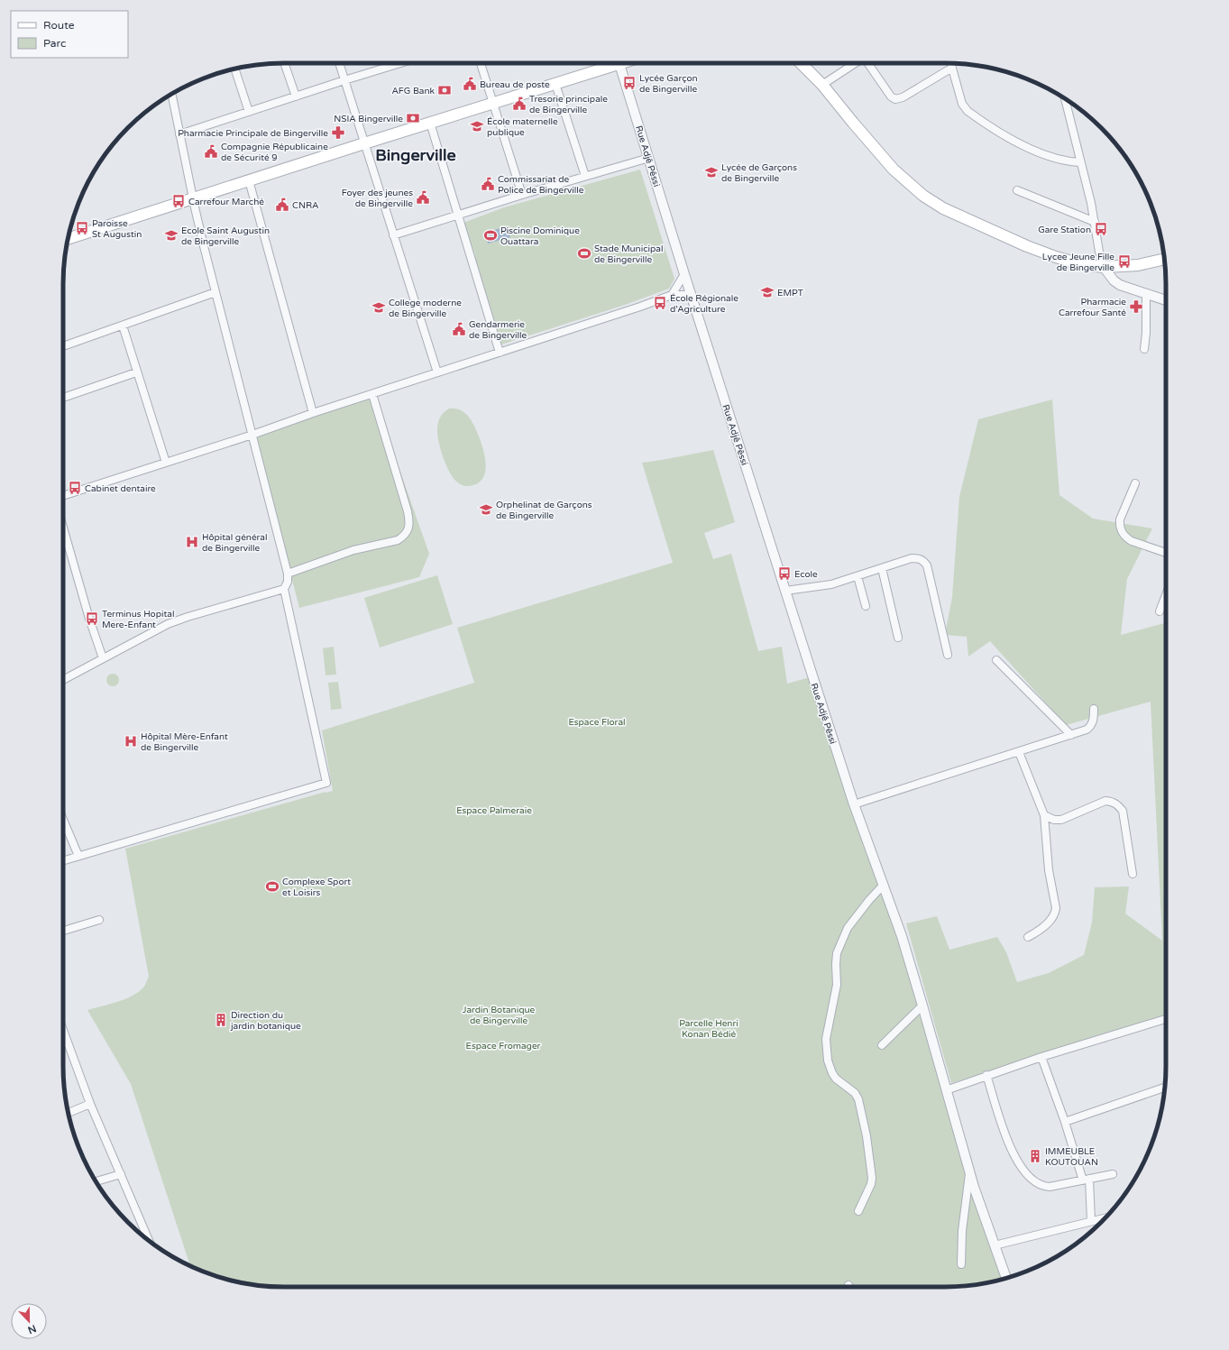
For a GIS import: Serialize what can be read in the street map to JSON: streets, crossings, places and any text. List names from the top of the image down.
{
  "streets": {
    "street": ["Rue Adjê Pêssi"]
  },
  "districts": ["Bingerville"],
  "parks": [
    "Espace Floral",
    "Espace Palmeraie",
    "Jardin Botanique de Bingerville",
    "Parcelle Henri Konan Bédié",
    "Espace Fromager"
  ],
  "places": {
    "bus stop": [
      "Lycée Garçon de Bingerville",
      "Carrefour Marché",
      "Paroisse St Augustin",
      "Gare Station",
      "Lycee Jeune Fille de Bingerville",
      "École Régionale d’Agriculture",
      "Cabinet dentaire",
      "Ecole",
      "Terminus Hopital Mere-Enfant"
    ],
    "public building": [
      "Bureau de poste",
      "Tresorie principale de Bingerville",
      "Compagnie Républicaine de Sécurité 9",
      "Commissariat de Police de Bingerville",
      "Foyer des jeunes de Bingerville",
      "CNRA",
      "Gendarmerie de Bingerville"
    ],
    "bank": ["AFG Bank", "NSIA Bingerville"],
    "school or university": [
      "École maternelle publique",
      "Lycée de Garçons de Bingerville",
      "Ecole Saint Augustin de Bingerville",
      "EMPT",
      "College moderne de Bingerville",
      "Orphelinat de Garçons de Bingerville"
    ],
    "pharmacy": ["Pharmacie Principale de Bingerville", "Pharmacie Carrefour Santé"],
    "sports": ["Piscine Dominique Ouattara", "Stade Municipal de Bingerville", "Complexe Sport et Loisirs"],
    "hospital": ["Hôpital général de Bingerville", "Hôpital Mère-Enfant de Bingerville"],
    "building": ["Direction du jardin botanique", "IMMEUBLE KOUTOUAN"]
  },
  "legend": ["Route", "Parc"],
  "north": "bottom"
}
